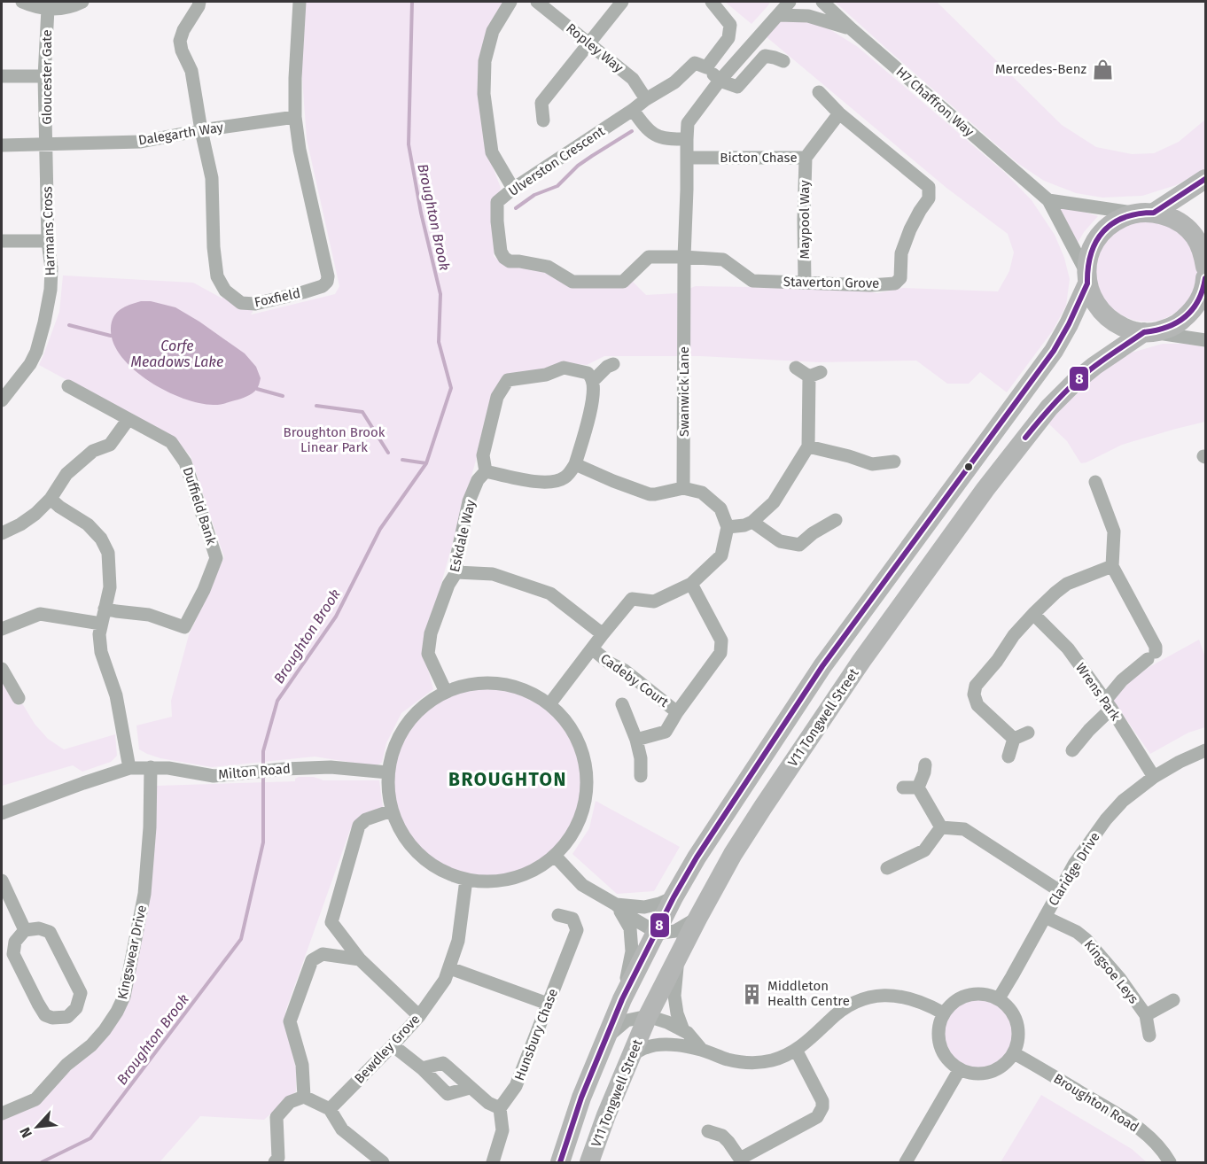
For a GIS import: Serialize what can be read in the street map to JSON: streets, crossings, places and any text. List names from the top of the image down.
{
  "streets": {
    "highway": ["V11 Tongwell Street"],
    "street": [
      "Ropley Way",
      "Gloucester Gate",
      "H7 Chaffron Way",
      "Dalegarth Way",
      "Bicton Chase",
      "Ulverston Crescent",
      "Maypool Way",
      "Harmans Cross",
      "Staverton Grove",
      "Foxfield",
      "Swanwick Lane",
      "Duffield Bank",
      "Eskdale Way",
      "Cadeby Court",
      "Wrens Park",
      "Milton Road",
      "Claridge Drive",
      "Kingswear Drive",
      "Kingsoe Leys",
      "Hunsbury Chase",
      "Bewdley Grove",
      "Broughton Road"
    ]
  },
  "crossings": [
    ["Ropley Way", "Ulverston Crescent"],
    ["Gloucester Gate", "Dalegarth Way"],
    ["Gloucester Gate", "Harmans Cross"],
    ["Dalegarth Way", "Harmans Cross"],
    ["Dalegarth Way", "Foxfield"],
    ["Bicton Chase", "Maypool Way"],
    ["Bicton Chase", "Staverton Grove"],
    ["Bicton Chase", "Swanwick Lane"],
    ["Ulverston Crescent", "Staverton Grove"],
    ["Ulverston Crescent", "Swanwick Lane"],
    ["Maypool Way", "Staverton Grove"],
    ["Staverton Grove", "Swanwick Lane"],
    ["Wrens Park", "Claridge Drive"],
    ["Milton Road", "Kingswear Drive"],
    ["Claridge Drive", "Kingsoe Leys"],
    ["Claridge Drive", "Broughton Road"]
  ],
  "districts": ["BROUGHTON"],
  "water": ["Broughton Brook", "Corfe Meadows Lake"],
  "parks": ["Broughton Brook Linear Park"],
  "places": {
    "shop": ["Mercedes-Benz"],
    "building": ["Middleton Health Centre"]
  },
  "lines": ["transit line 8"],
  "north": "bottom left"
}
